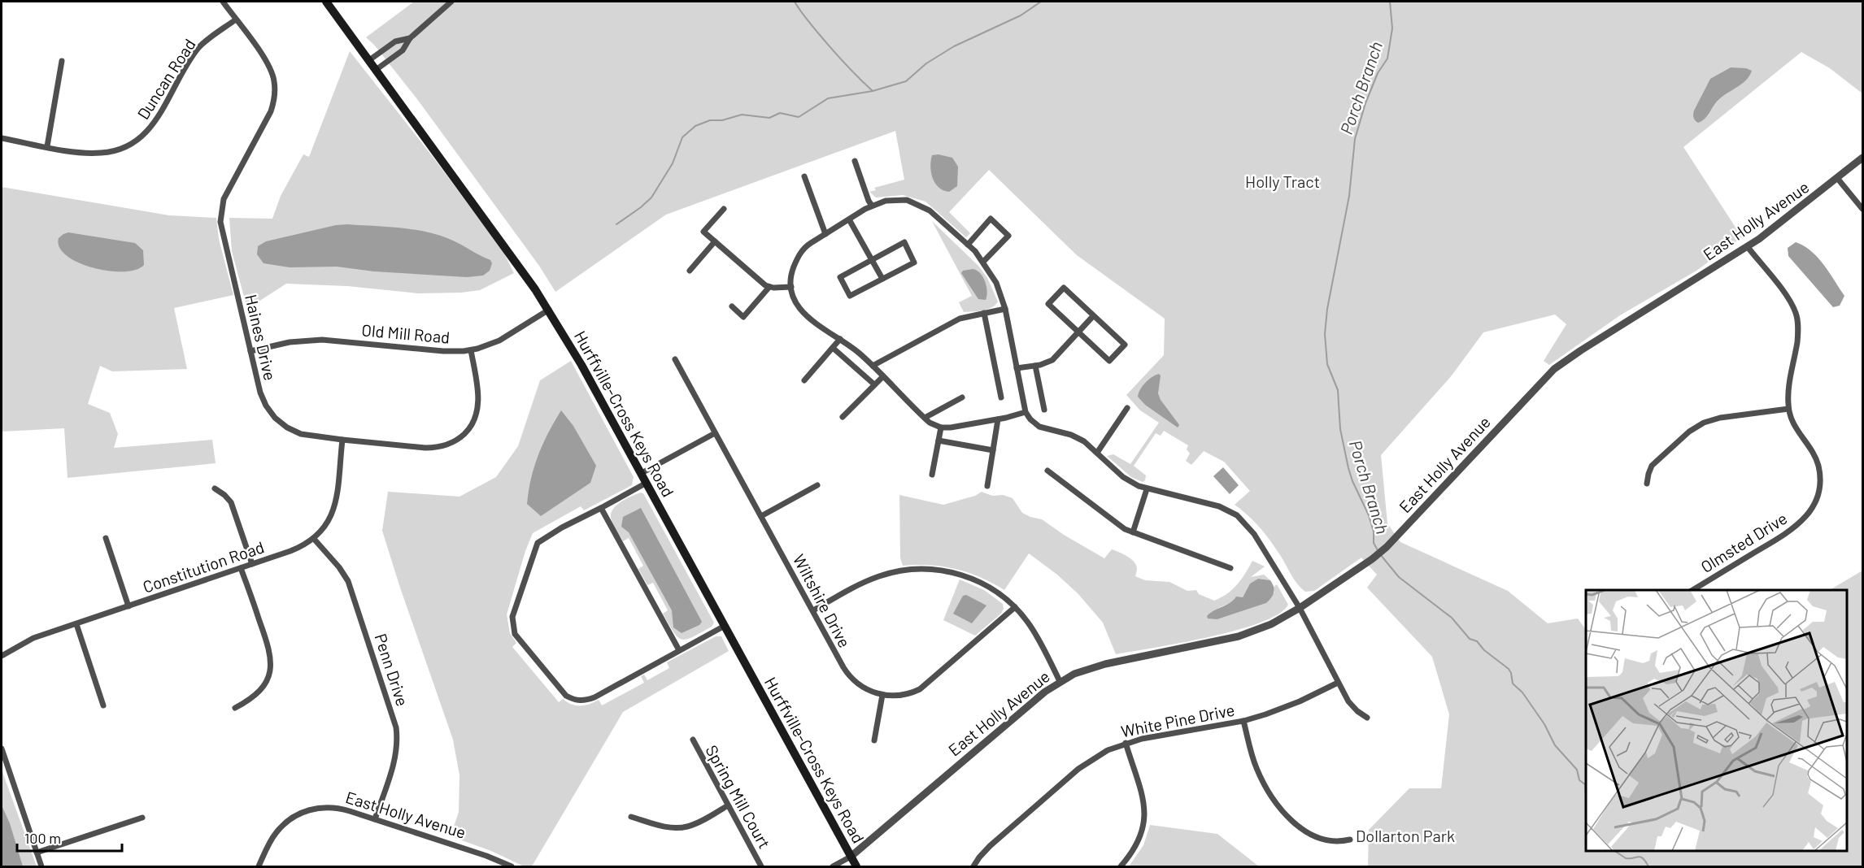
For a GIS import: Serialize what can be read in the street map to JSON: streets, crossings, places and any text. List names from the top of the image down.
{
  "streets": {
    "main road": ["Hurffville-Cross Keys Road"],
    "street": [
      "Duncan Road",
      "East Holly Avenue",
      "Old Mill Road",
      "Haines Drive",
      "Olmsted Drive",
      "Constitution Road",
      "Wiltshire Drive",
      "Penn Drive",
      "White Pine Drive",
      "Spring Mill Court"
    ]
  },
  "crossings": [
    ["Duncan Road", "Haines Drive"],
    ["East Holly Avenue", "Hurffville-Cross Keys Road"],
    ["East Holly Avenue", "Olmsted Drive"],
    ["East Holly Avenue", "Penn Drive"],
    ["Old Mill Road", "Haines Drive"],
    ["Old Mill Road", "Hurffville-Cross Keys Road"],
    ["Haines Drive", "Constitution Road"],
    ["Constitution Road", "Penn Drive"]
  ],
  "water": ["Porch Branch"],
  "parks": ["Holly Tract", "Dollarton Park"],
  "scale_bar": "100 m"
}
